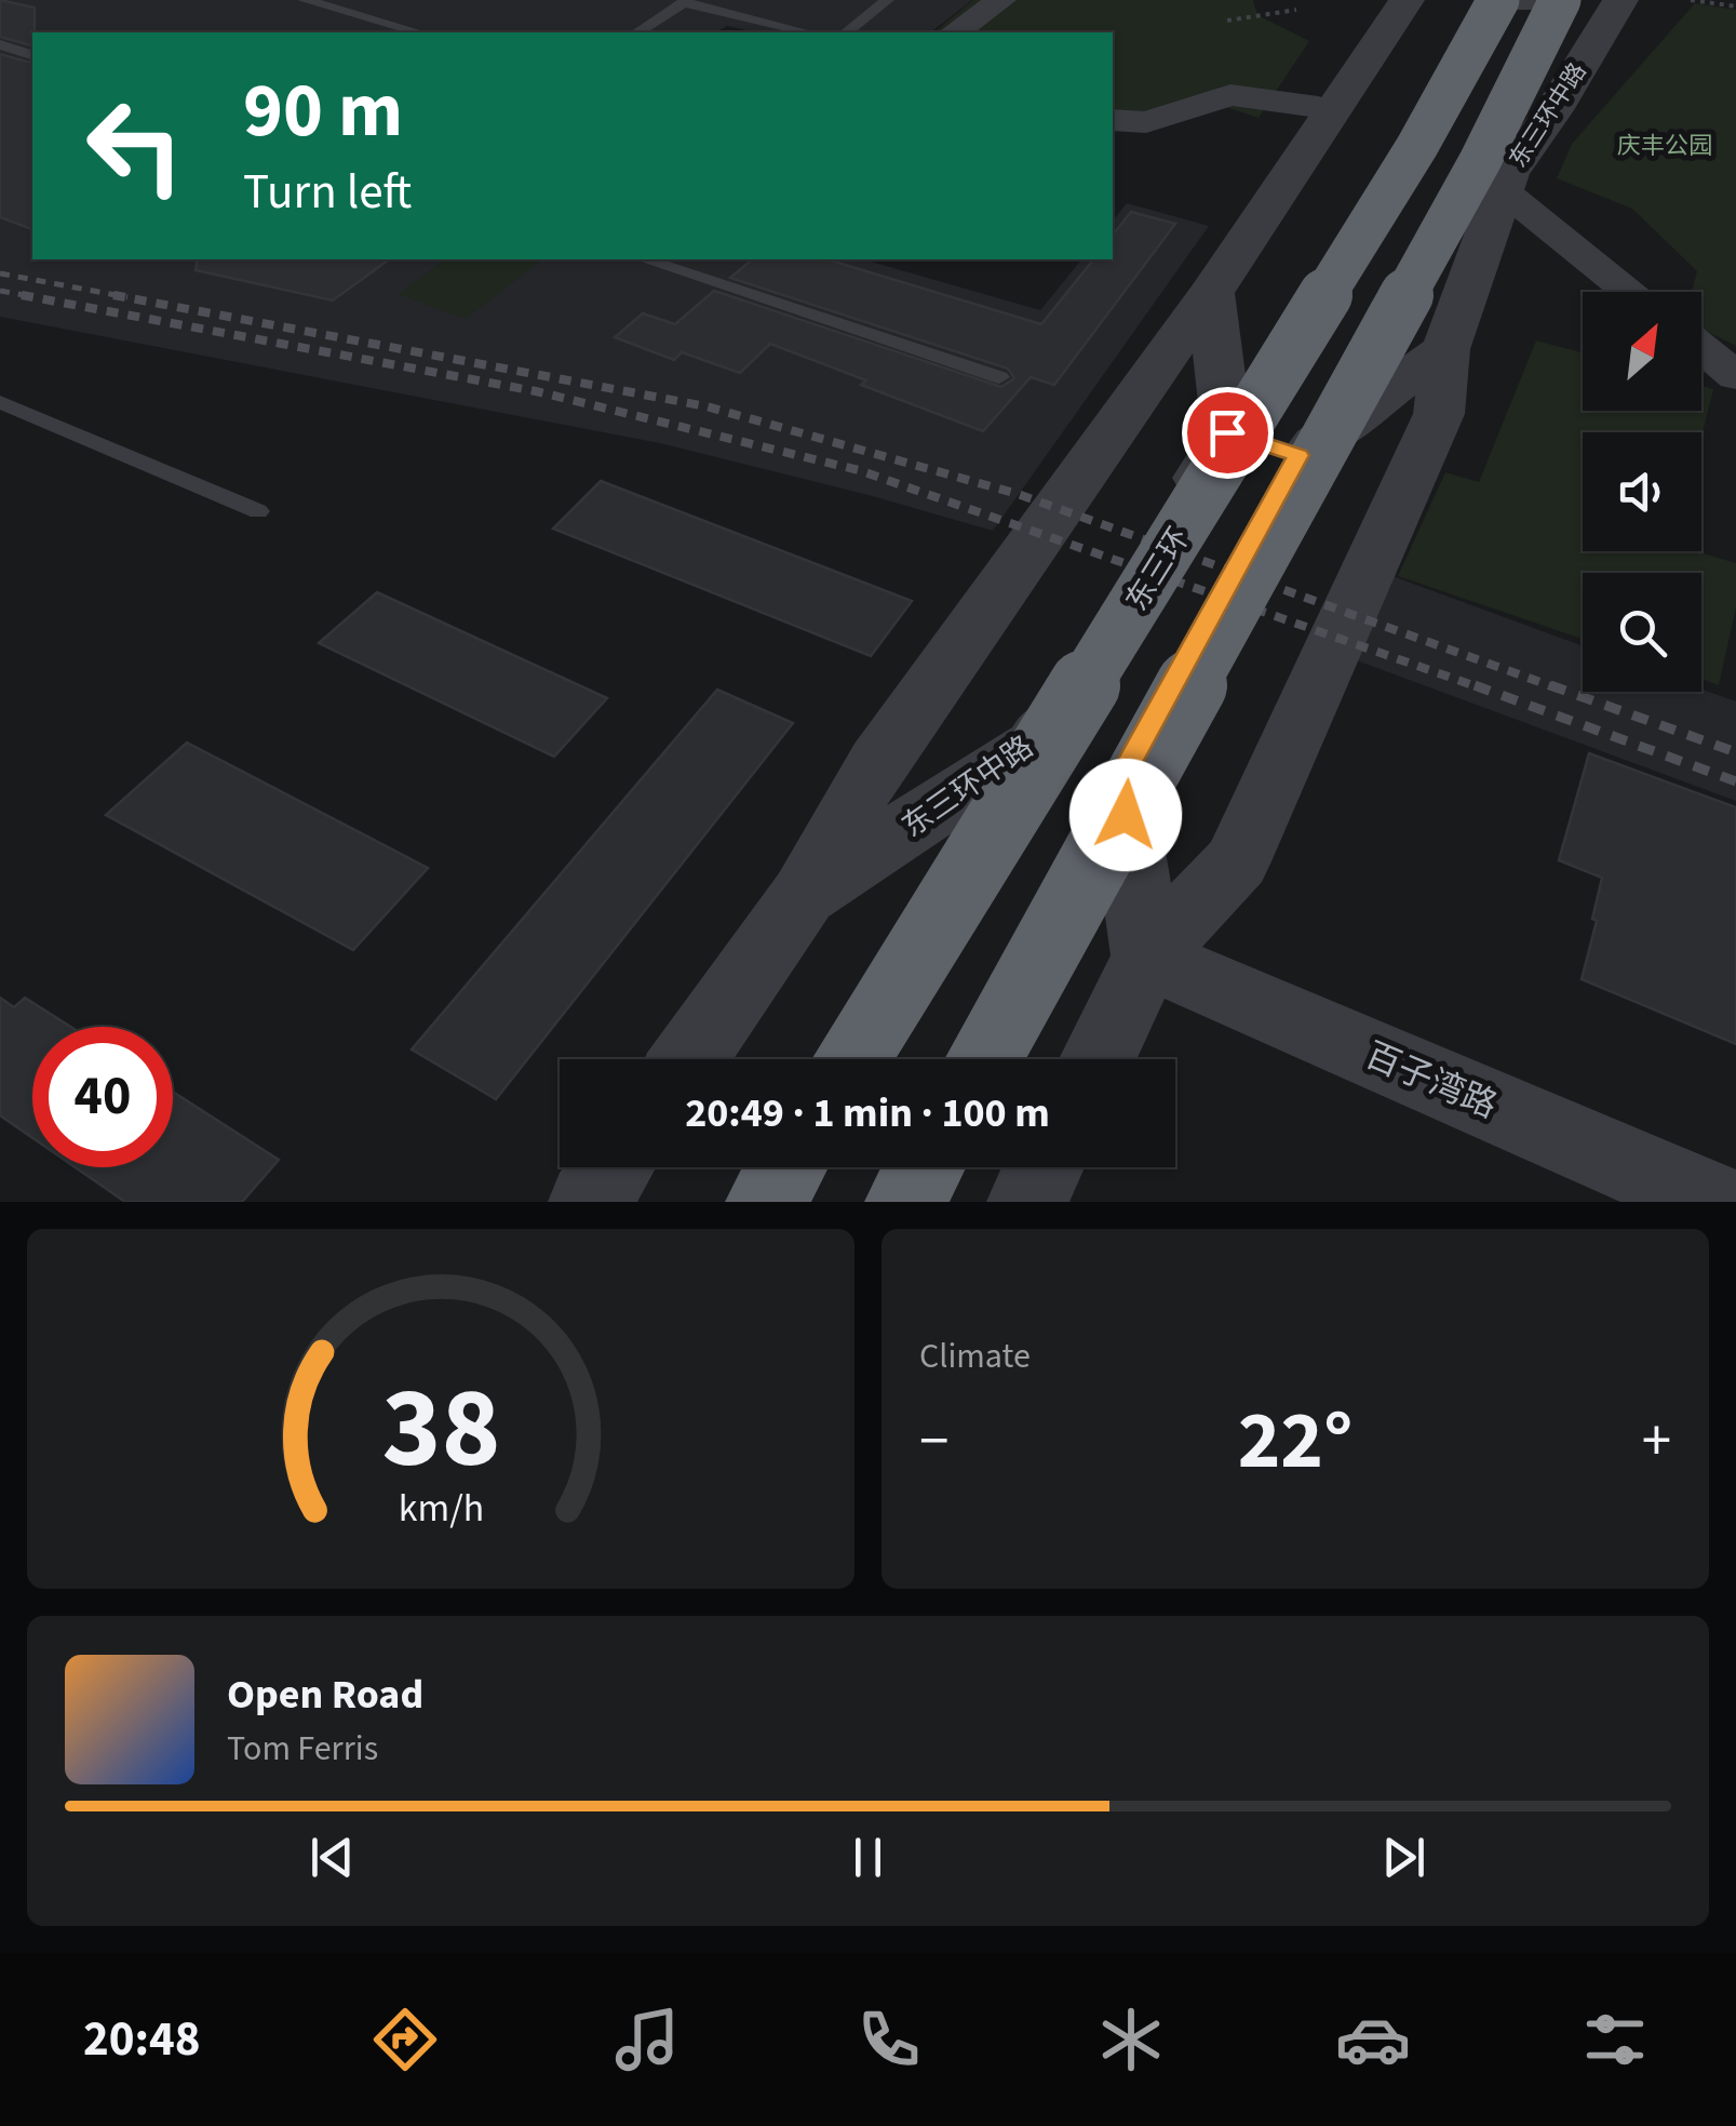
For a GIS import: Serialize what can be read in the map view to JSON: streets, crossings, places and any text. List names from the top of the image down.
{
  "streets": {
    "highway": ["东三环"],
    "street": ["东三环中路", "百子湾路"]
  },
  "crossings": [
    ["东三环中路", "东三环"],
    ["东三环中路", "百子湾路"]
  ],
  "parks": ["庆丰公园"],
  "north": "top right",
  "page": {
    "turn": ["90 m", "Turn left"],
    "limit": "40",
    "trip": "20:49 · 1 min · 100 m",
    "tile": "Climate",
    "heat": ["−", "22°", "+"],
    "song": ["Open Road", "Tom Ferris"],
    "tabs": "20:48",
    "gauge": ["38", "km/h"]
  }
}
